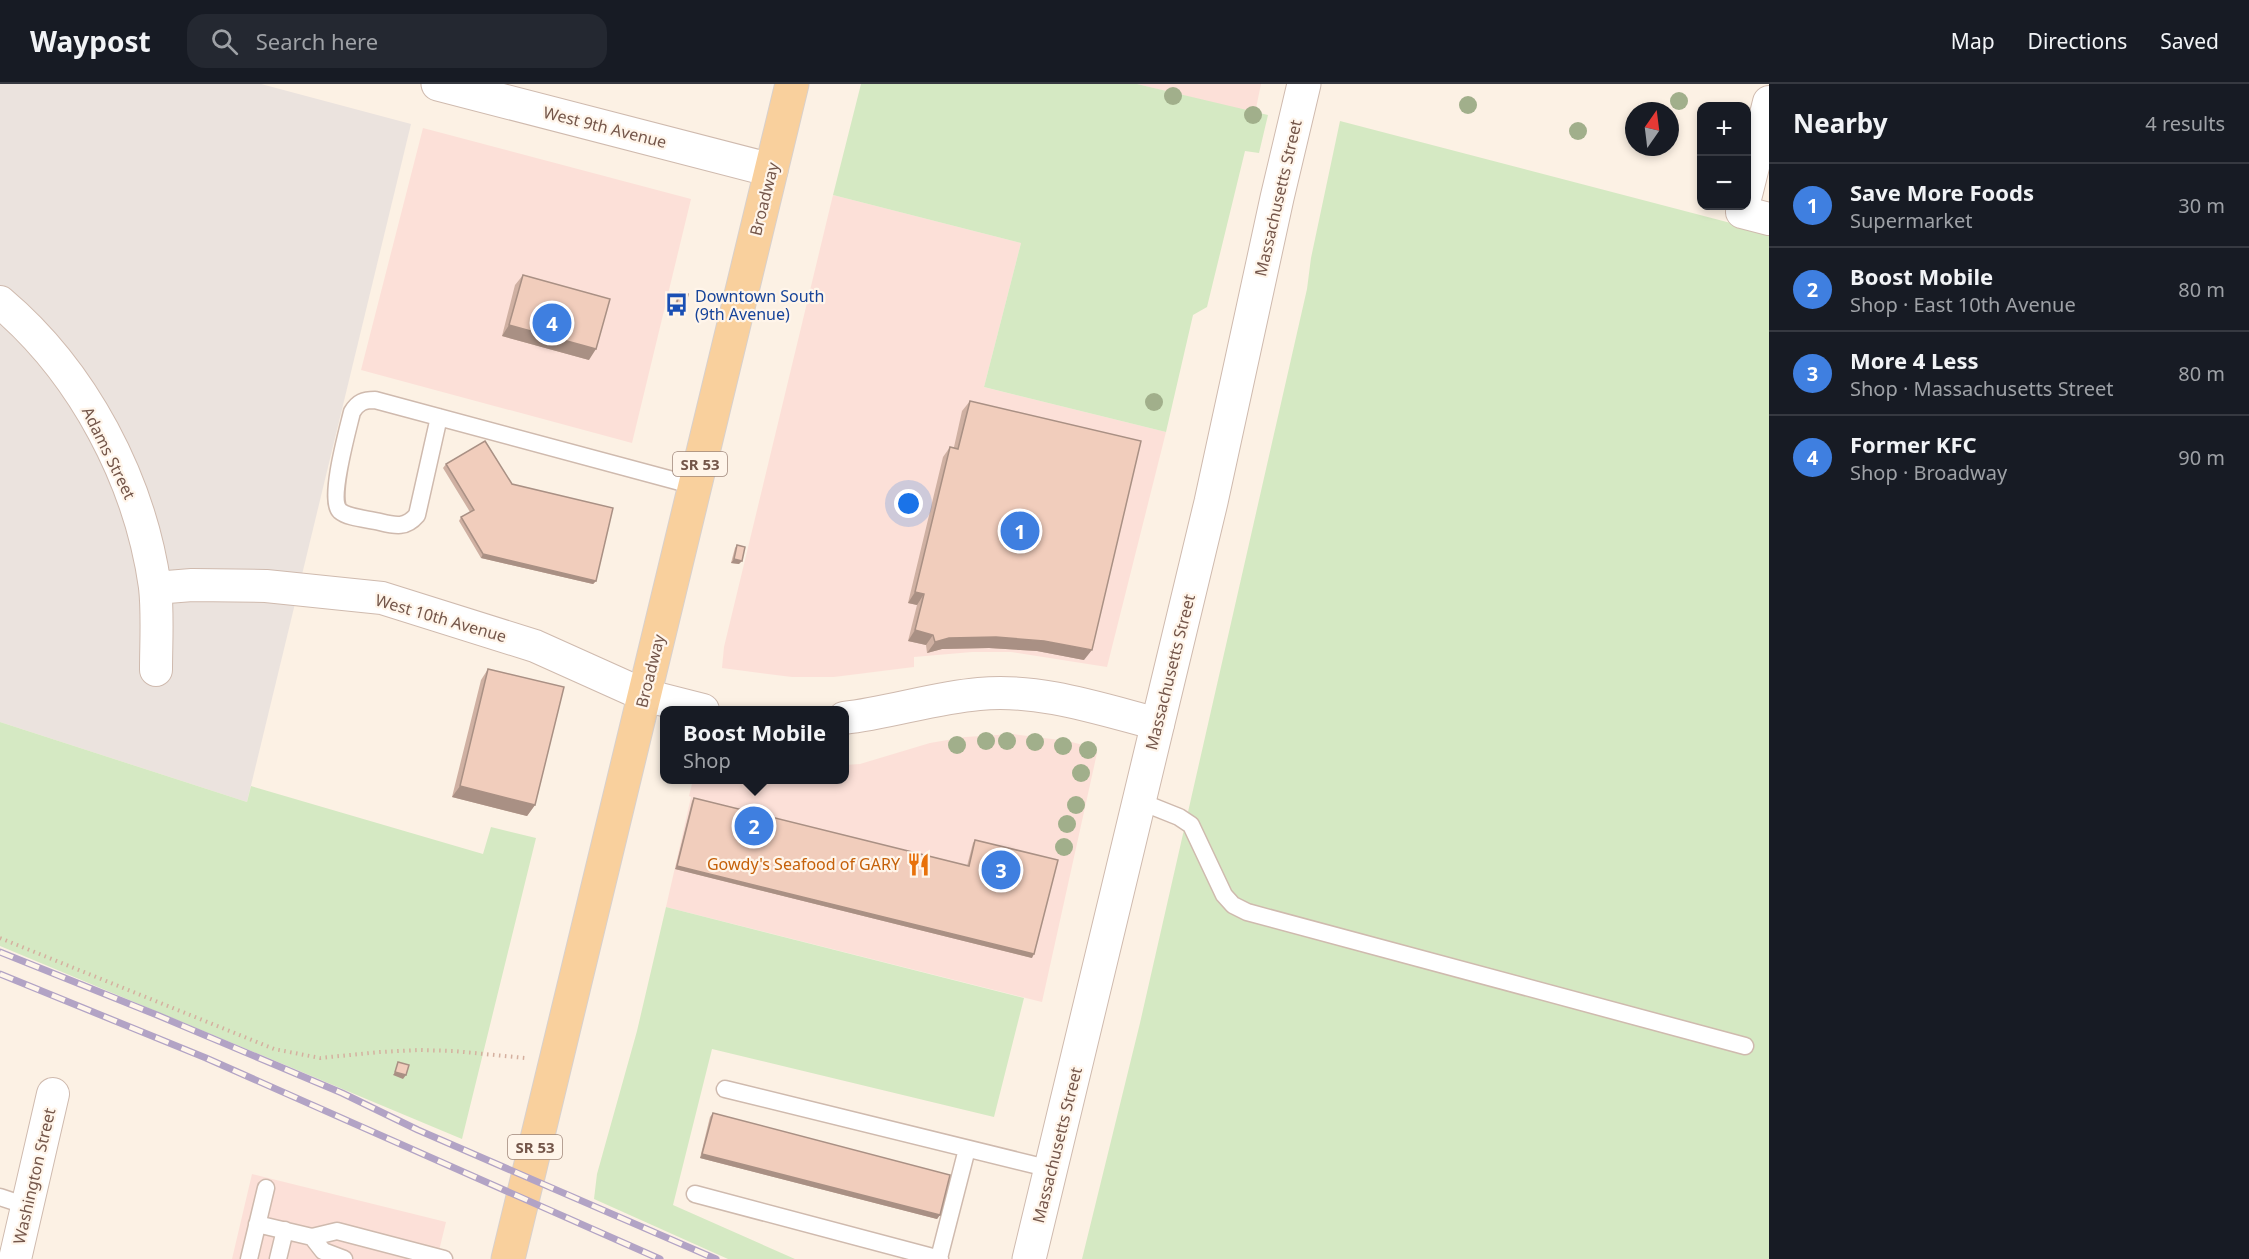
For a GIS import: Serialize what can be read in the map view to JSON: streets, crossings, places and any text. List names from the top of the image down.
{
  "streets": {
    "main road": ["Broadway", "SR 53"],
    "street": [
      "West 9th Avenue",
      "Massachusetts Street",
      "Adams Street",
      "West 10th Avenue",
      "Washington Street"
    ]
  },
  "crossings": [
    ["West 9th Avenue", "Broadway"],
    ["Broadway", "West 10th Avenue"],
    ["Adams Street", "West 10th Avenue"]
  ],
  "places": {
    "bus stop": ["Downtown South (9th Avenue)"],
    "restaurant": ["Gowdy's Seafood of GARY"]
  },
  "north": "top",
  "page": {
    "header": "Waypost",
    "search": "Search here",
    "nav": ["Map", "Directions", "Saved"],
    "heading": ["Nearby", "4 results"],
    "map_buttons": ["+", "−"],
    "list": [
      {
        "mark": "1",
        "name": "Save More Foods",
        "note": "Supermarket",
        "value": "30 m"
      },
      {
        "mark": "2",
        "name": "Boost Mobile",
        "note": "Shop · East 10th Avenue",
        "value": "80 m"
      },
      {
        "mark": "3",
        "name": "More 4 Less",
        "note": "Shop · Massachusetts Street",
        "value": "80 m"
      },
      {
        "mark": "4",
        "name": "Former KFC",
        "note": "Shop · Broadway",
        "value": "90 m"
      }
    ],
    "pins": [
      "4",
      "1",
      "2",
      "3"
    ],
    "popup": ["Boost Mobile", "Shop"]
  }
}
